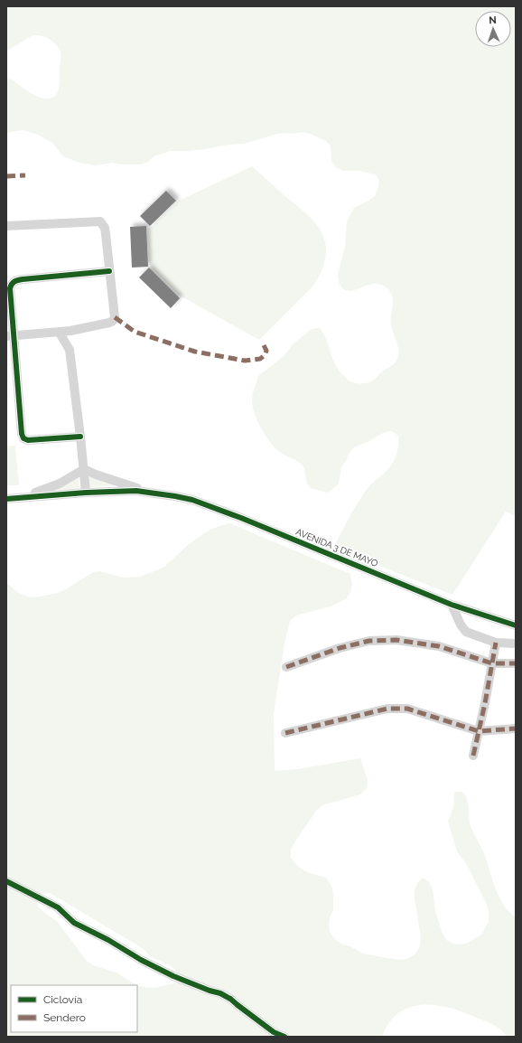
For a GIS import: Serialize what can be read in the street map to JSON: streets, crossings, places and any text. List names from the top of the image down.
{
  "streets": {
    "street": ["AVENIDA 3 DE MAYO"]
  },
  "legend": ["Ciclovía", "Sendero"],
  "north": "top"
}
